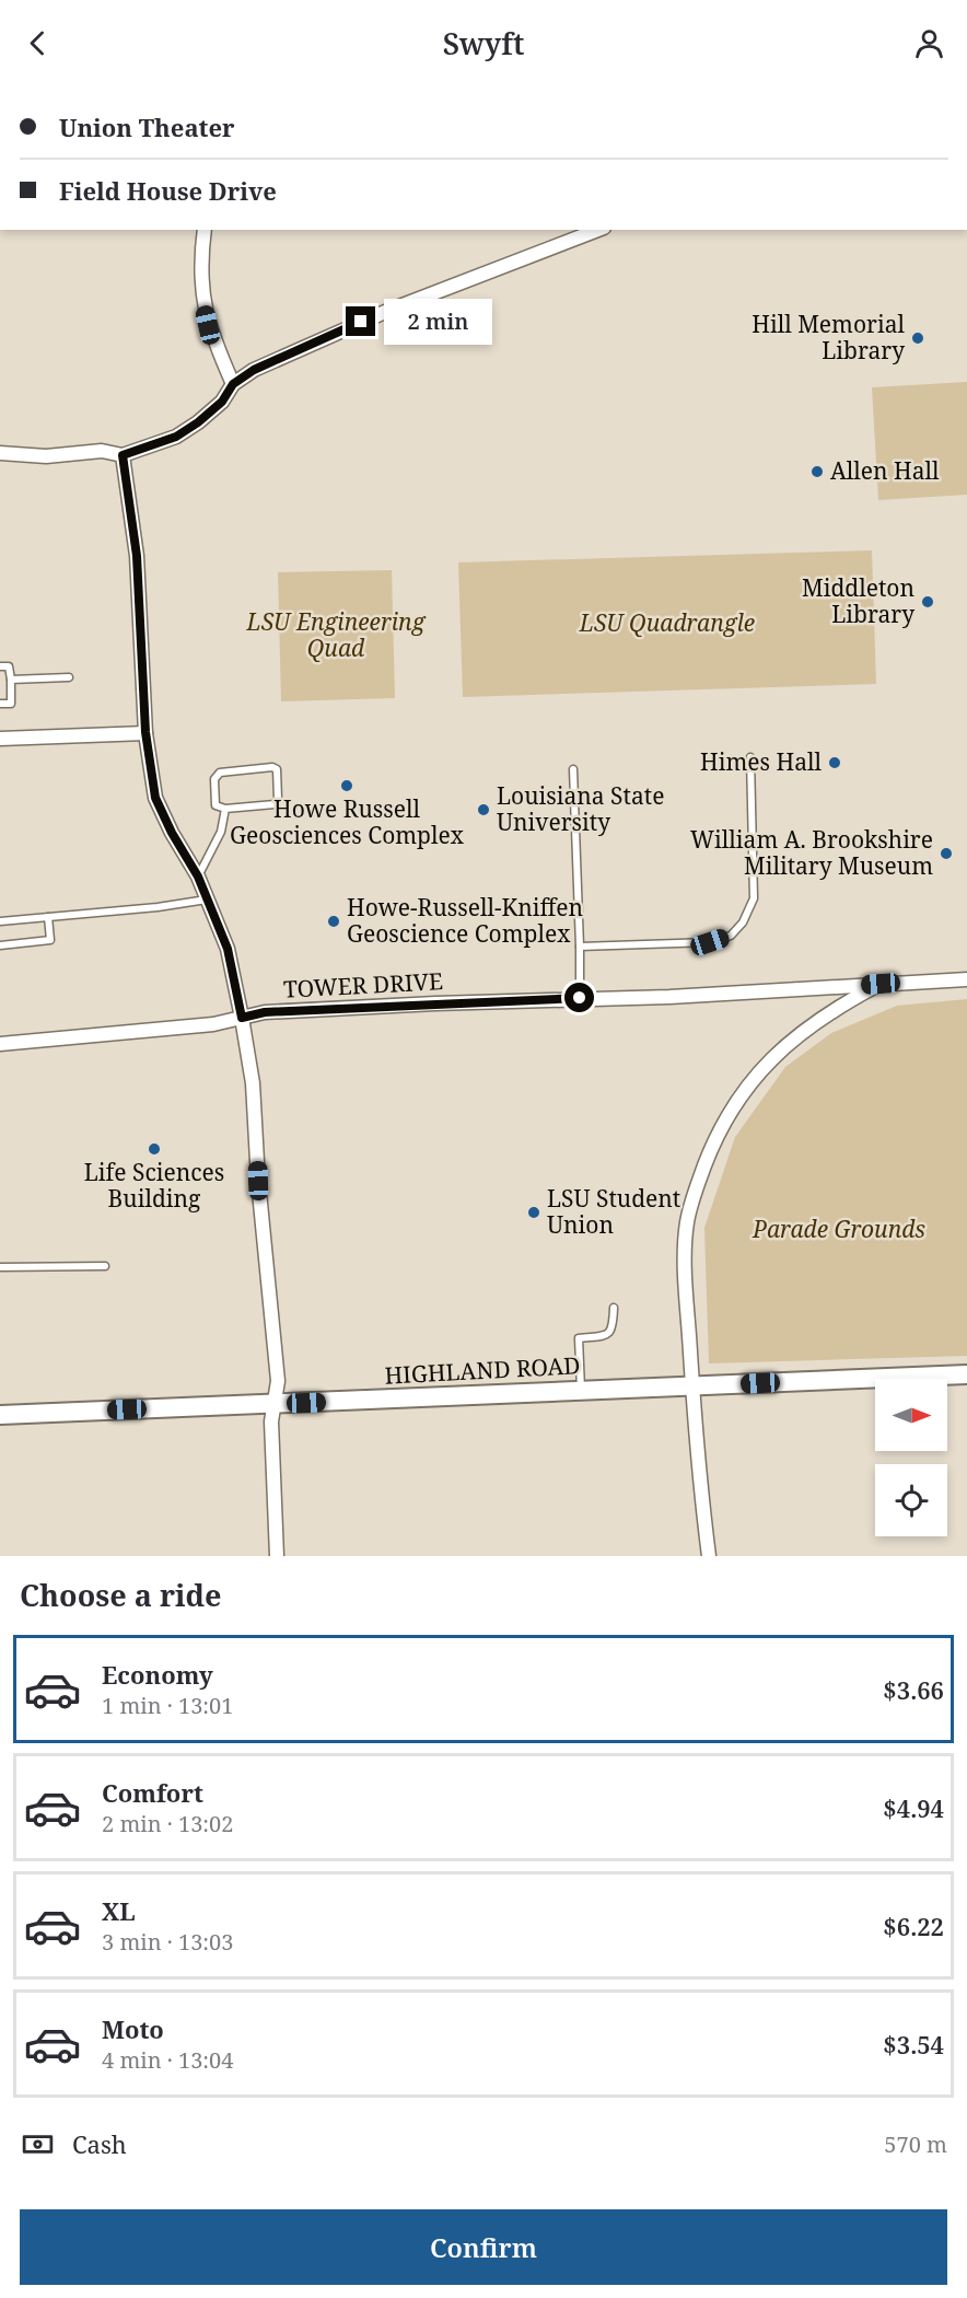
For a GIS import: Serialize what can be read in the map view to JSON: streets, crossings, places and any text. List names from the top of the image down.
{
  "streets": {
    "street": ["TOWER DRIVE", "HIGHLAND ROAD"]
  },
  "parks": ["LSU Engineering Quad", "LSU Quadrangle", "Parade Grounds"],
  "places": [
    "Hill Memorial Library",
    "Allen Hall",
    "Middleton Library",
    "Himes Hall",
    "Howe Russell Geosciences Complex",
    "Louisiana State University",
    "William A. Brookshire Military Museum",
    "Howe-Russell-Kniffen Geoscience Complex",
    "Life Sciences Building",
    "LSU Student Union"
  ],
  "north": "right",
  "page": {
    "header": "Swyft",
    "banner": ["Union Theater", "Field House Drive"],
    "bubble": "2 min",
    "heading": "Choose a ride",
    "list": [
      {
        "name": "Economy",
        "note": "1 min · 13:01",
        "value": "$3.66"
      },
      {
        "name": "Comfort",
        "note": "2 min · 13:02",
        "value": "$4.94"
      },
      {
        "name": "XL",
        "note": "3 min · 13:03",
        "value": "$6.22"
      },
      {
        "name": "Moto",
        "note": "4 min · 13:04",
        "value": "$3.54"
      }
    ],
    "pay": ["Cash", "570 m"],
    "buttons": "Confirm"
  }
}
